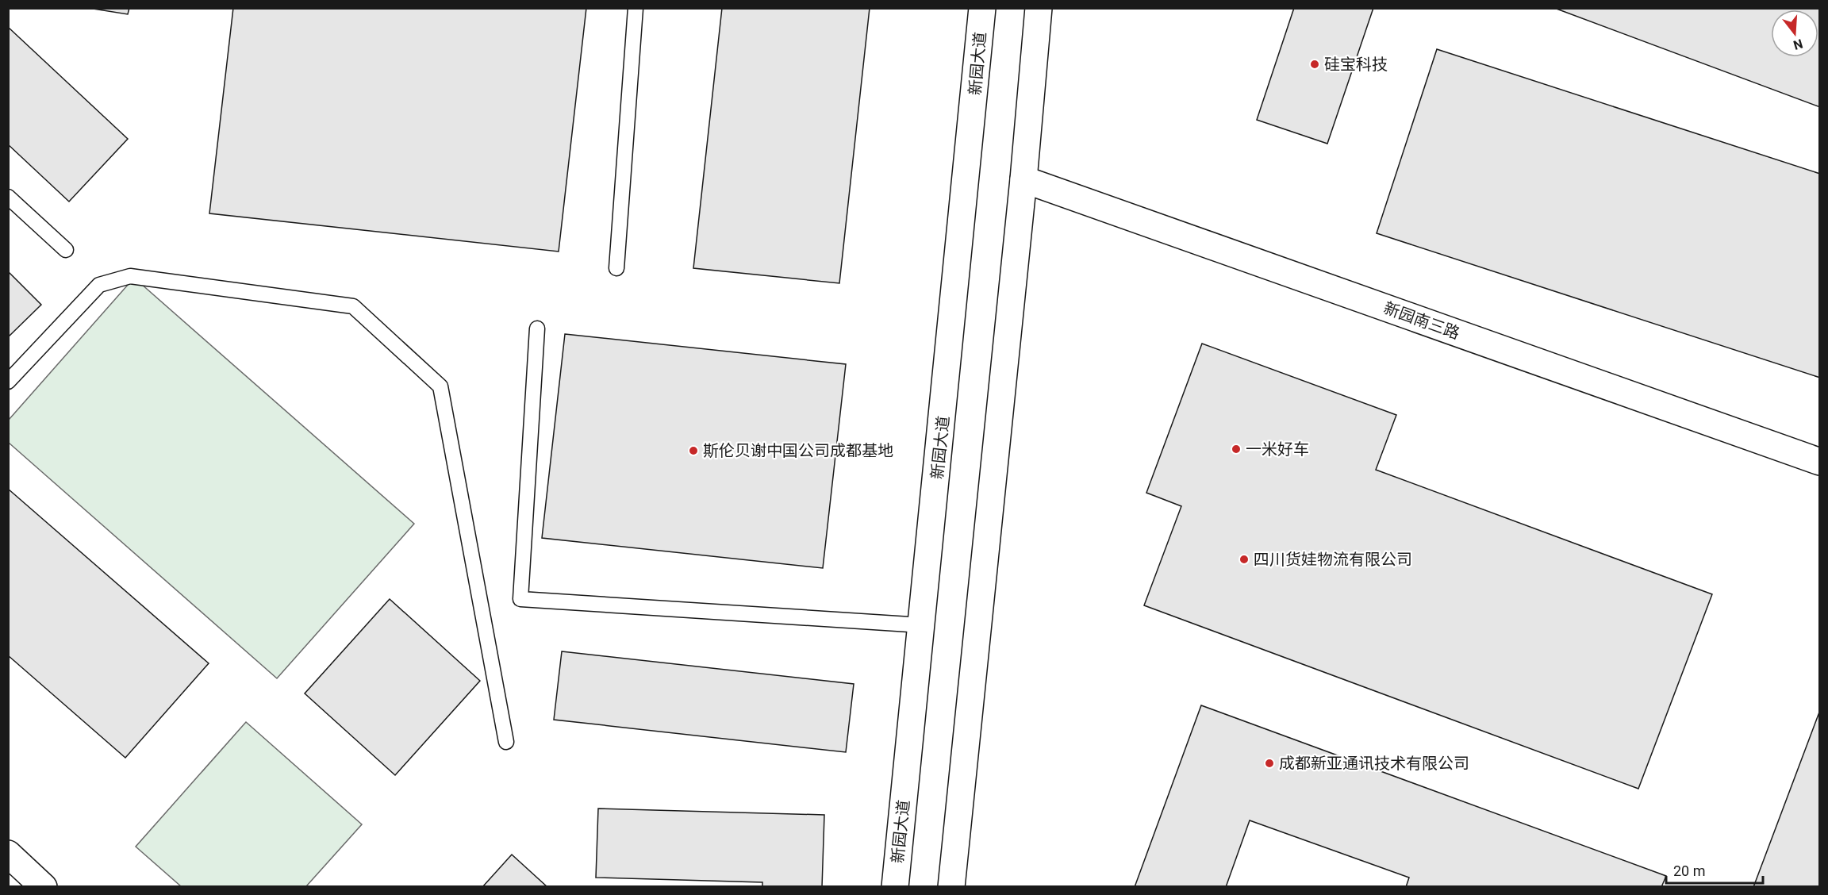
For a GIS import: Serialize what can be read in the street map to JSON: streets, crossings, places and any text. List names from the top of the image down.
{
  "streets": {
    "street": ["新园大道", "新园南三路"]
  },
  "places": [
    "硅宝科技",
    "一米好车",
    "斯伦贝谢中国公司成都基地",
    "四川货娃物流有限公司",
    "成都新亚通讯技术有限公司"
  ],
  "scale_bar": "20 m",
  "north": "bottom"
}
